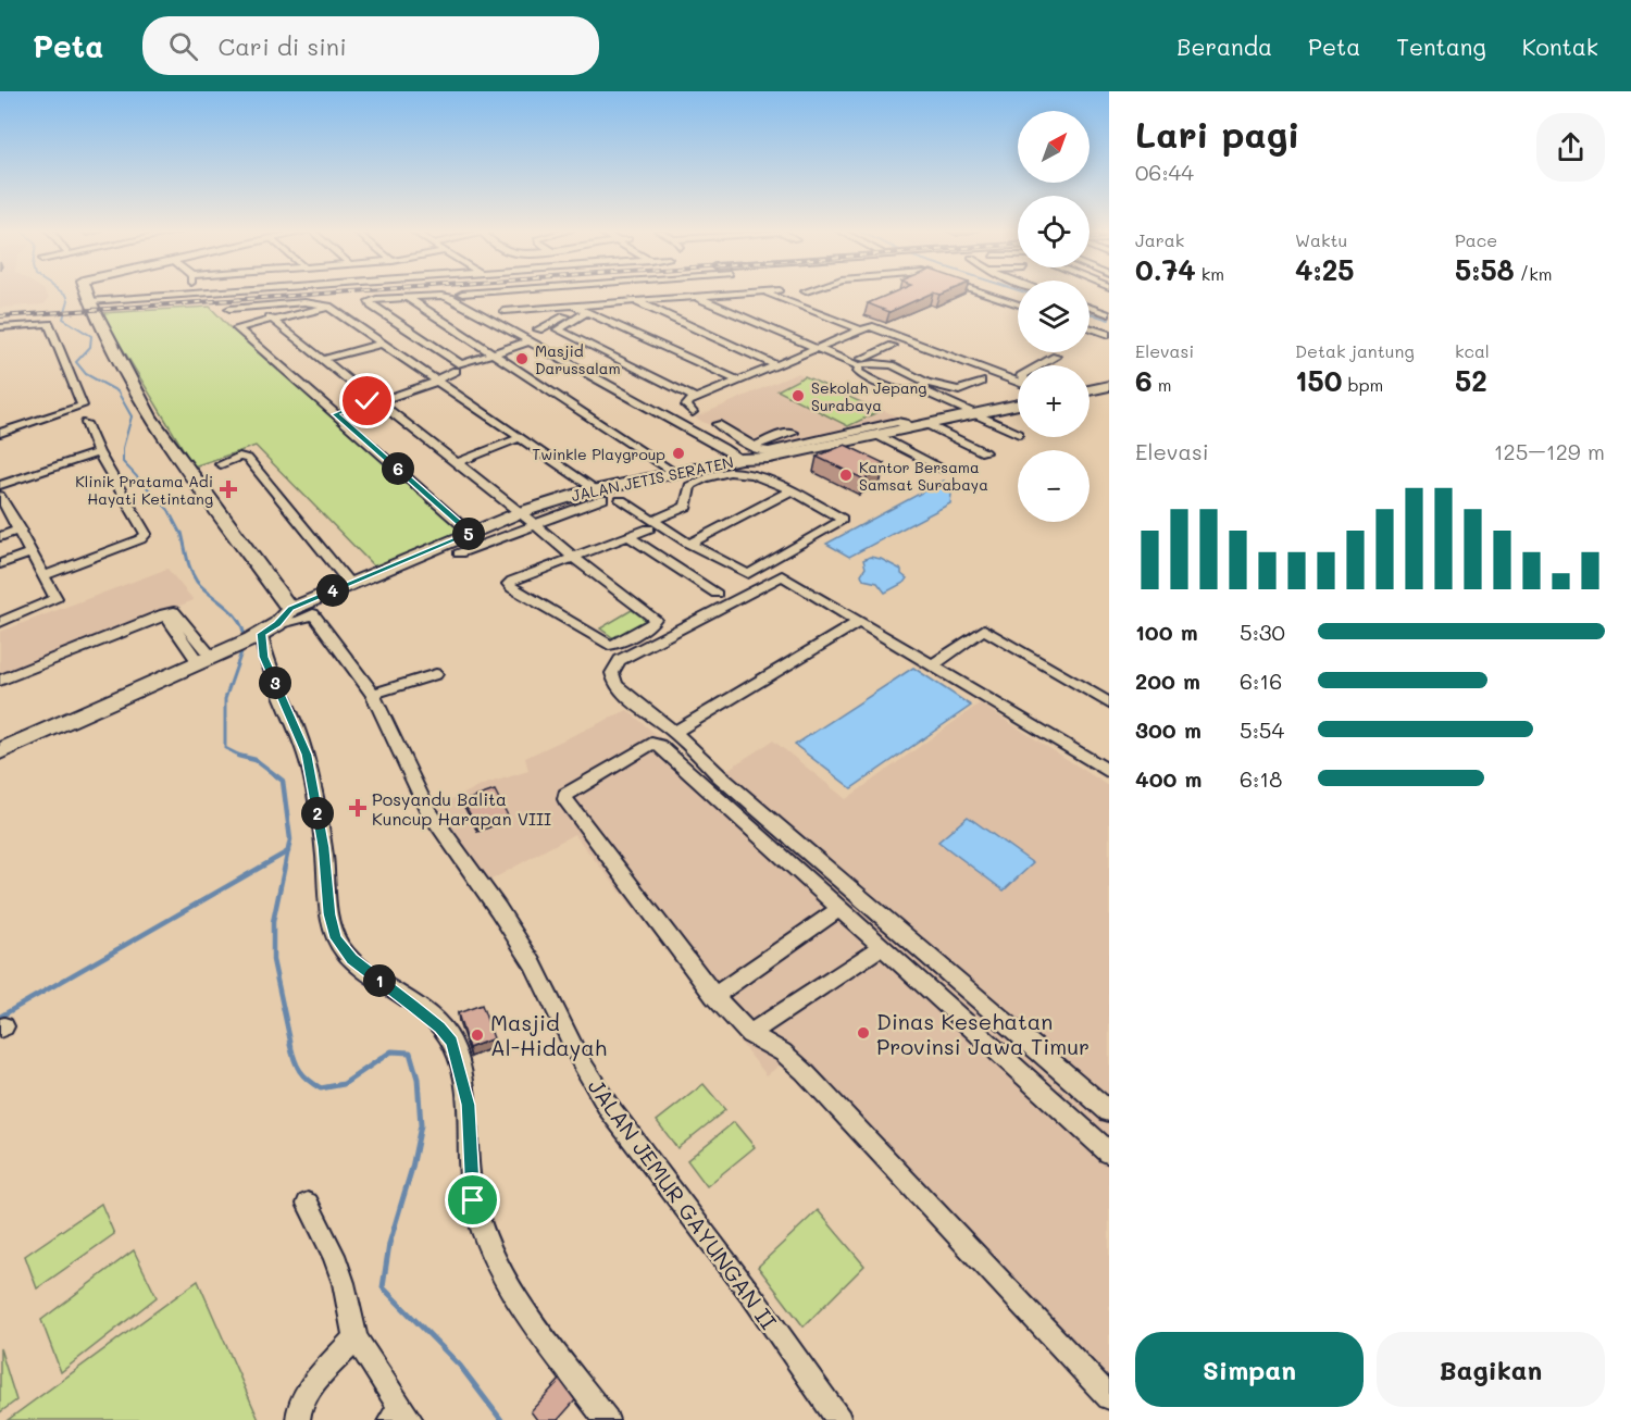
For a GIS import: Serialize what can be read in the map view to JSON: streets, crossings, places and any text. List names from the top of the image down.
{
  "streets": {
    "street": ["JALAN JETIS SERATEN", "JALAN JEMUR GAYUNGAN II"]
  },
  "places": {
    "other": [
      "Masjid Darussalam",
      "Sekolah Jepang Surabaya",
      "Twinkle Playgroup",
      "Kantor Bersama Samsat Surabaya",
      "Dinas Kesehatan Provinsi Jawa Timur",
      "Masjid Al-Hidayah"
    ],
    "health": ["Klinik Pratama Adi Hayati Ketintang", "Posyandu Balita Kuncup Harapan VIII"]
  },
  "north": "top right",
  "page": {
    "header": "Peta",
    "search": "Cari di sini",
    "nav": [
      "Beranda",
      "Peta",
      "Tentang",
      "Kontak"
    ],
    "heading": ["Lari pagi", "06:44"],
    "map_buttons": ["+", "−"],
    "stats": [
      ["Jarak", "0.74 km"],
      ["Waktu", "4:25"],
      ["Pace", "5:58 /km"],
      ["Elevasi", "6 m"],
      ["Detak jantung", "150 bpm"],
      ["kcal", "52"]
    ],
    "chart": ["Elevasi", "125–129 m"],
    "pins": [
      "6",
      "5",
      "4",
      "3",
      "2",
      "1"
    ],
    "list": [
      {
        "name": "100 m",
        "note": "5:30"
      },
      {
        "name": "200 m",
        "note": "6:16"
      },
      {
        "name": "300 m",
        "note": "5:54"
      },
      {
        "name": "400 m",
        "note": "6:18"
      }
    ],
    "buttons": ["Simpan", "Bagikan"]
  }
}
